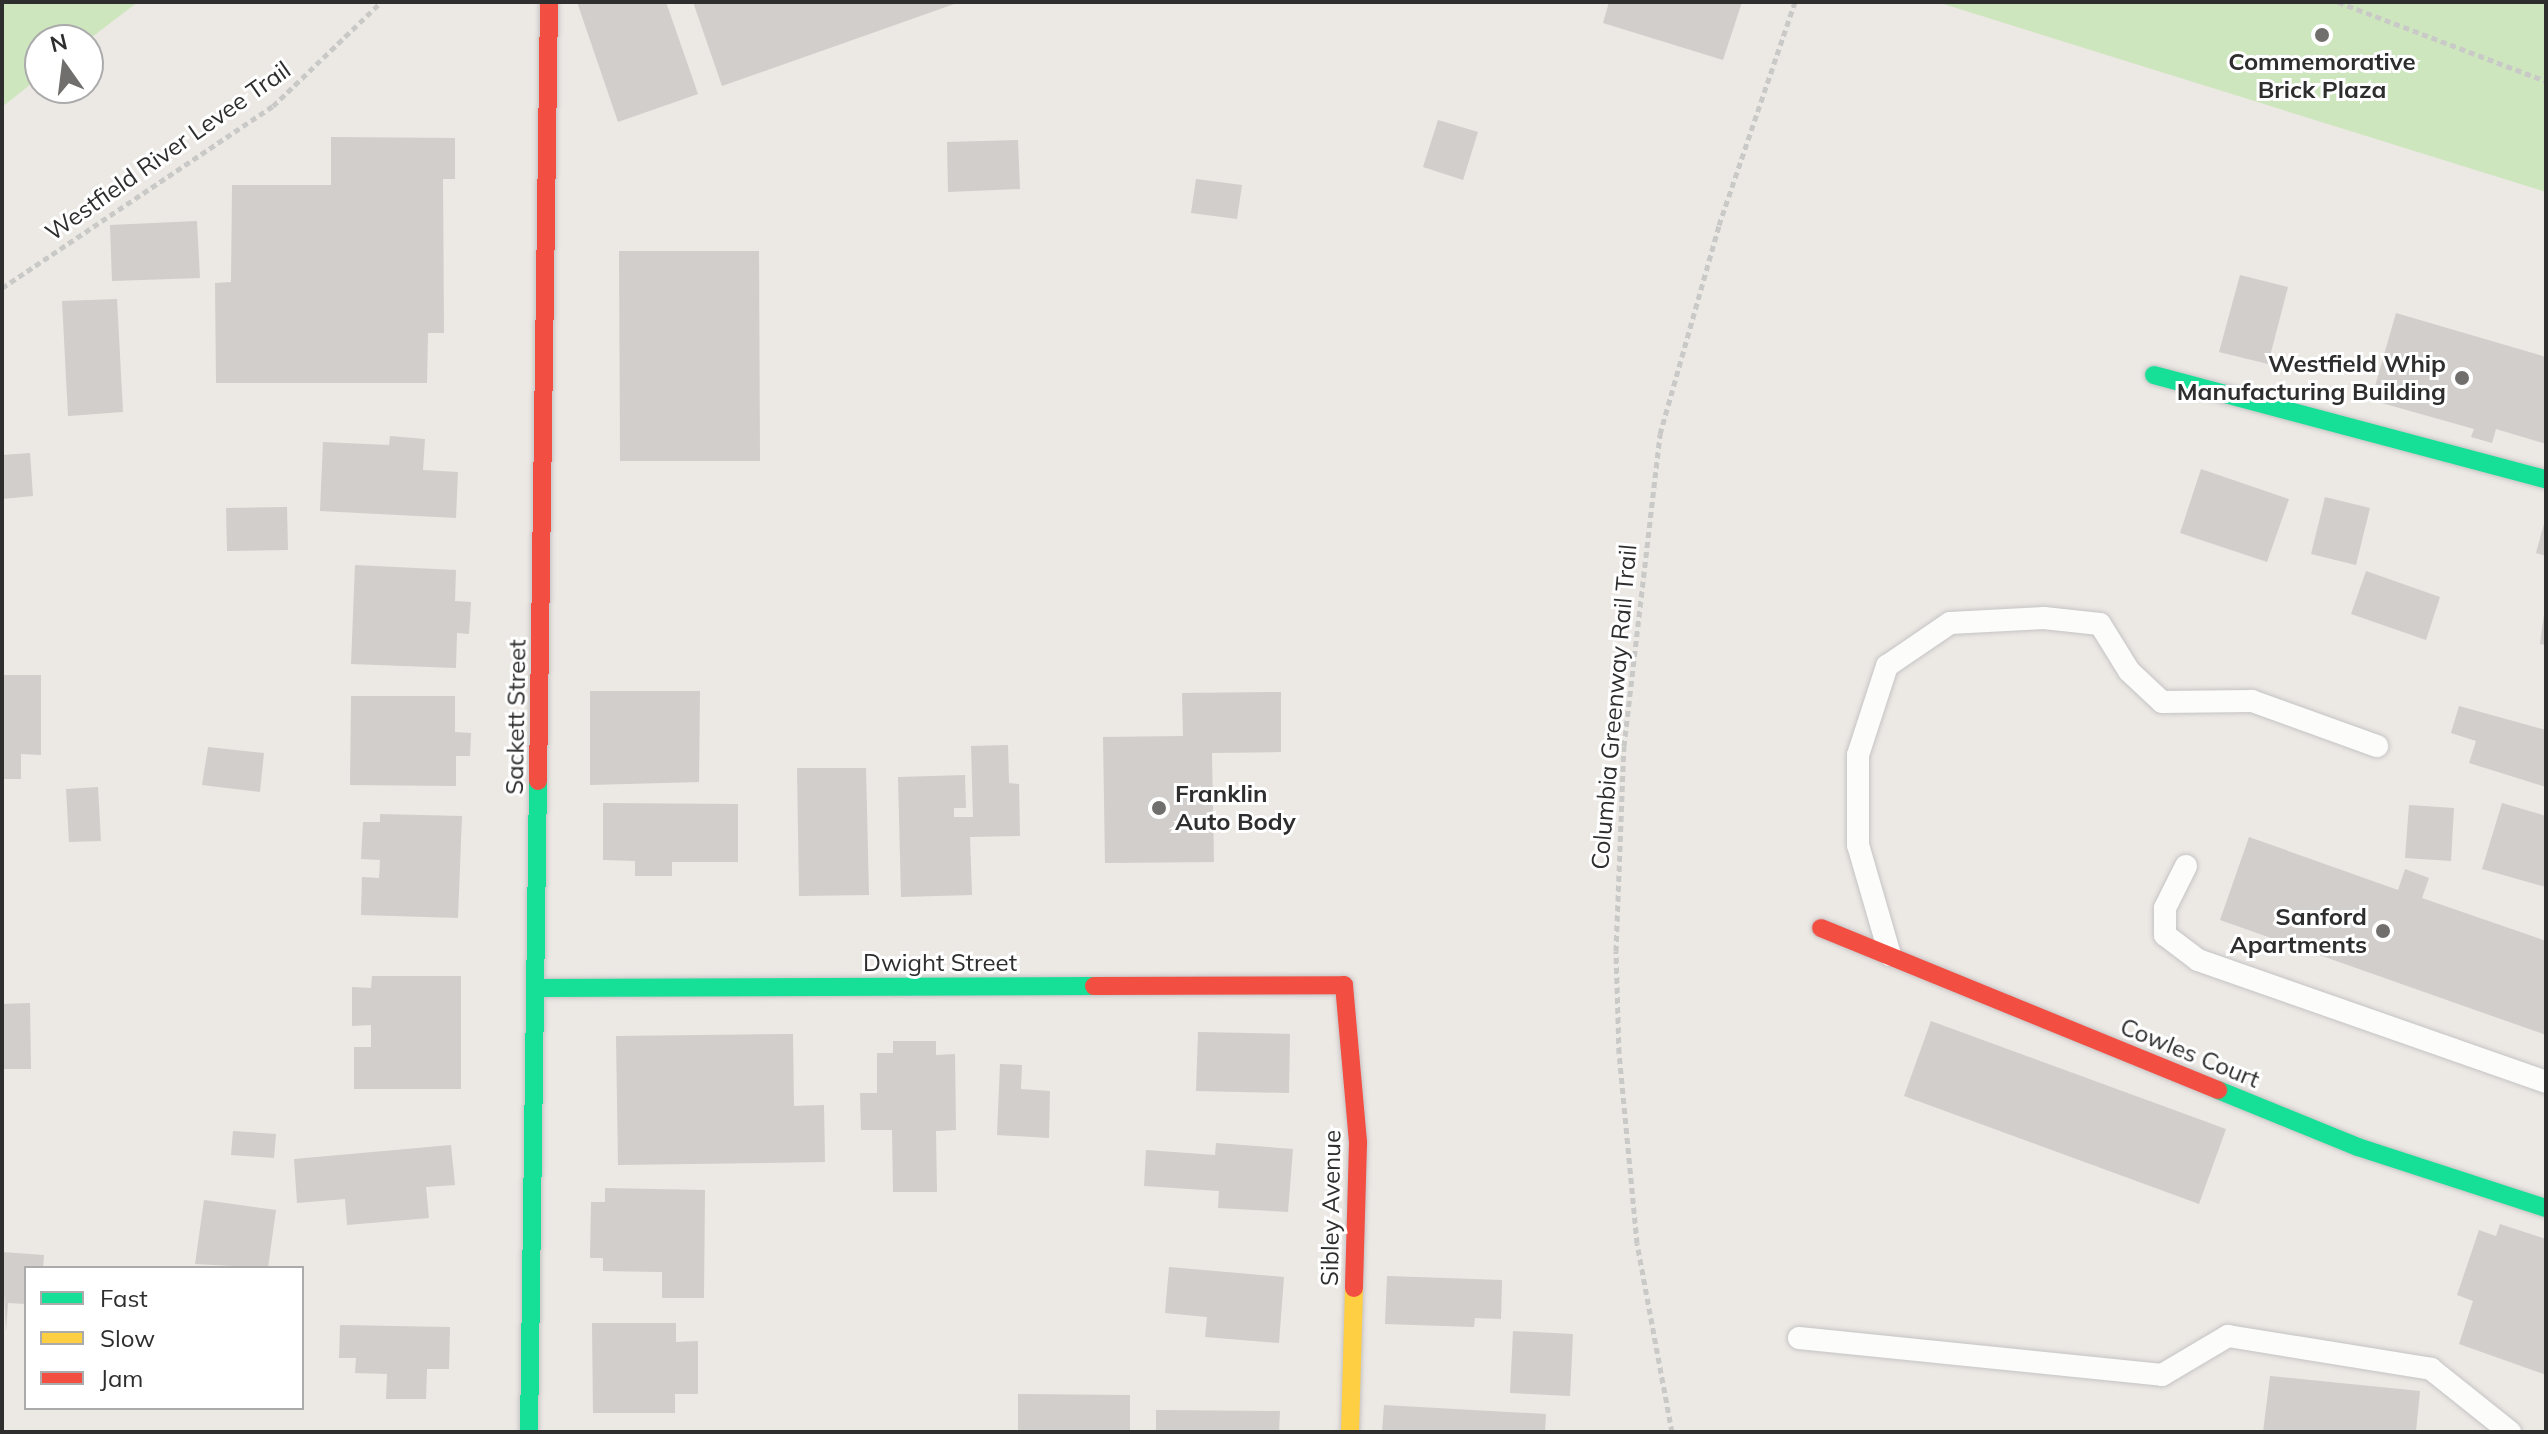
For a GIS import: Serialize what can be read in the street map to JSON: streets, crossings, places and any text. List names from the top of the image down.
{
  "streets": {
    "street": [
      "Sackett Street",
      "Dwight Street",
      "Cowles Court",
      "Sibley Avenue"
    ],
    "path": ["Westfield River Levee Trail", "Columbia Greenway Rail Trail"]
  },
  "crossings": [
    ["Sackett Street", "Dwight Street"],
    ["Dwight Street", "Sibley Avenue"]
  ],
  "places": [
    "Commemorative Brick Plaza",
    "Westfield Whip Manufacturing Building",
    "Franklin Auto Body",
    "Sanford Apartments"
  ],
  "legend": ["Fast", "Slow", "Jam"],
  "north": "top"
}
